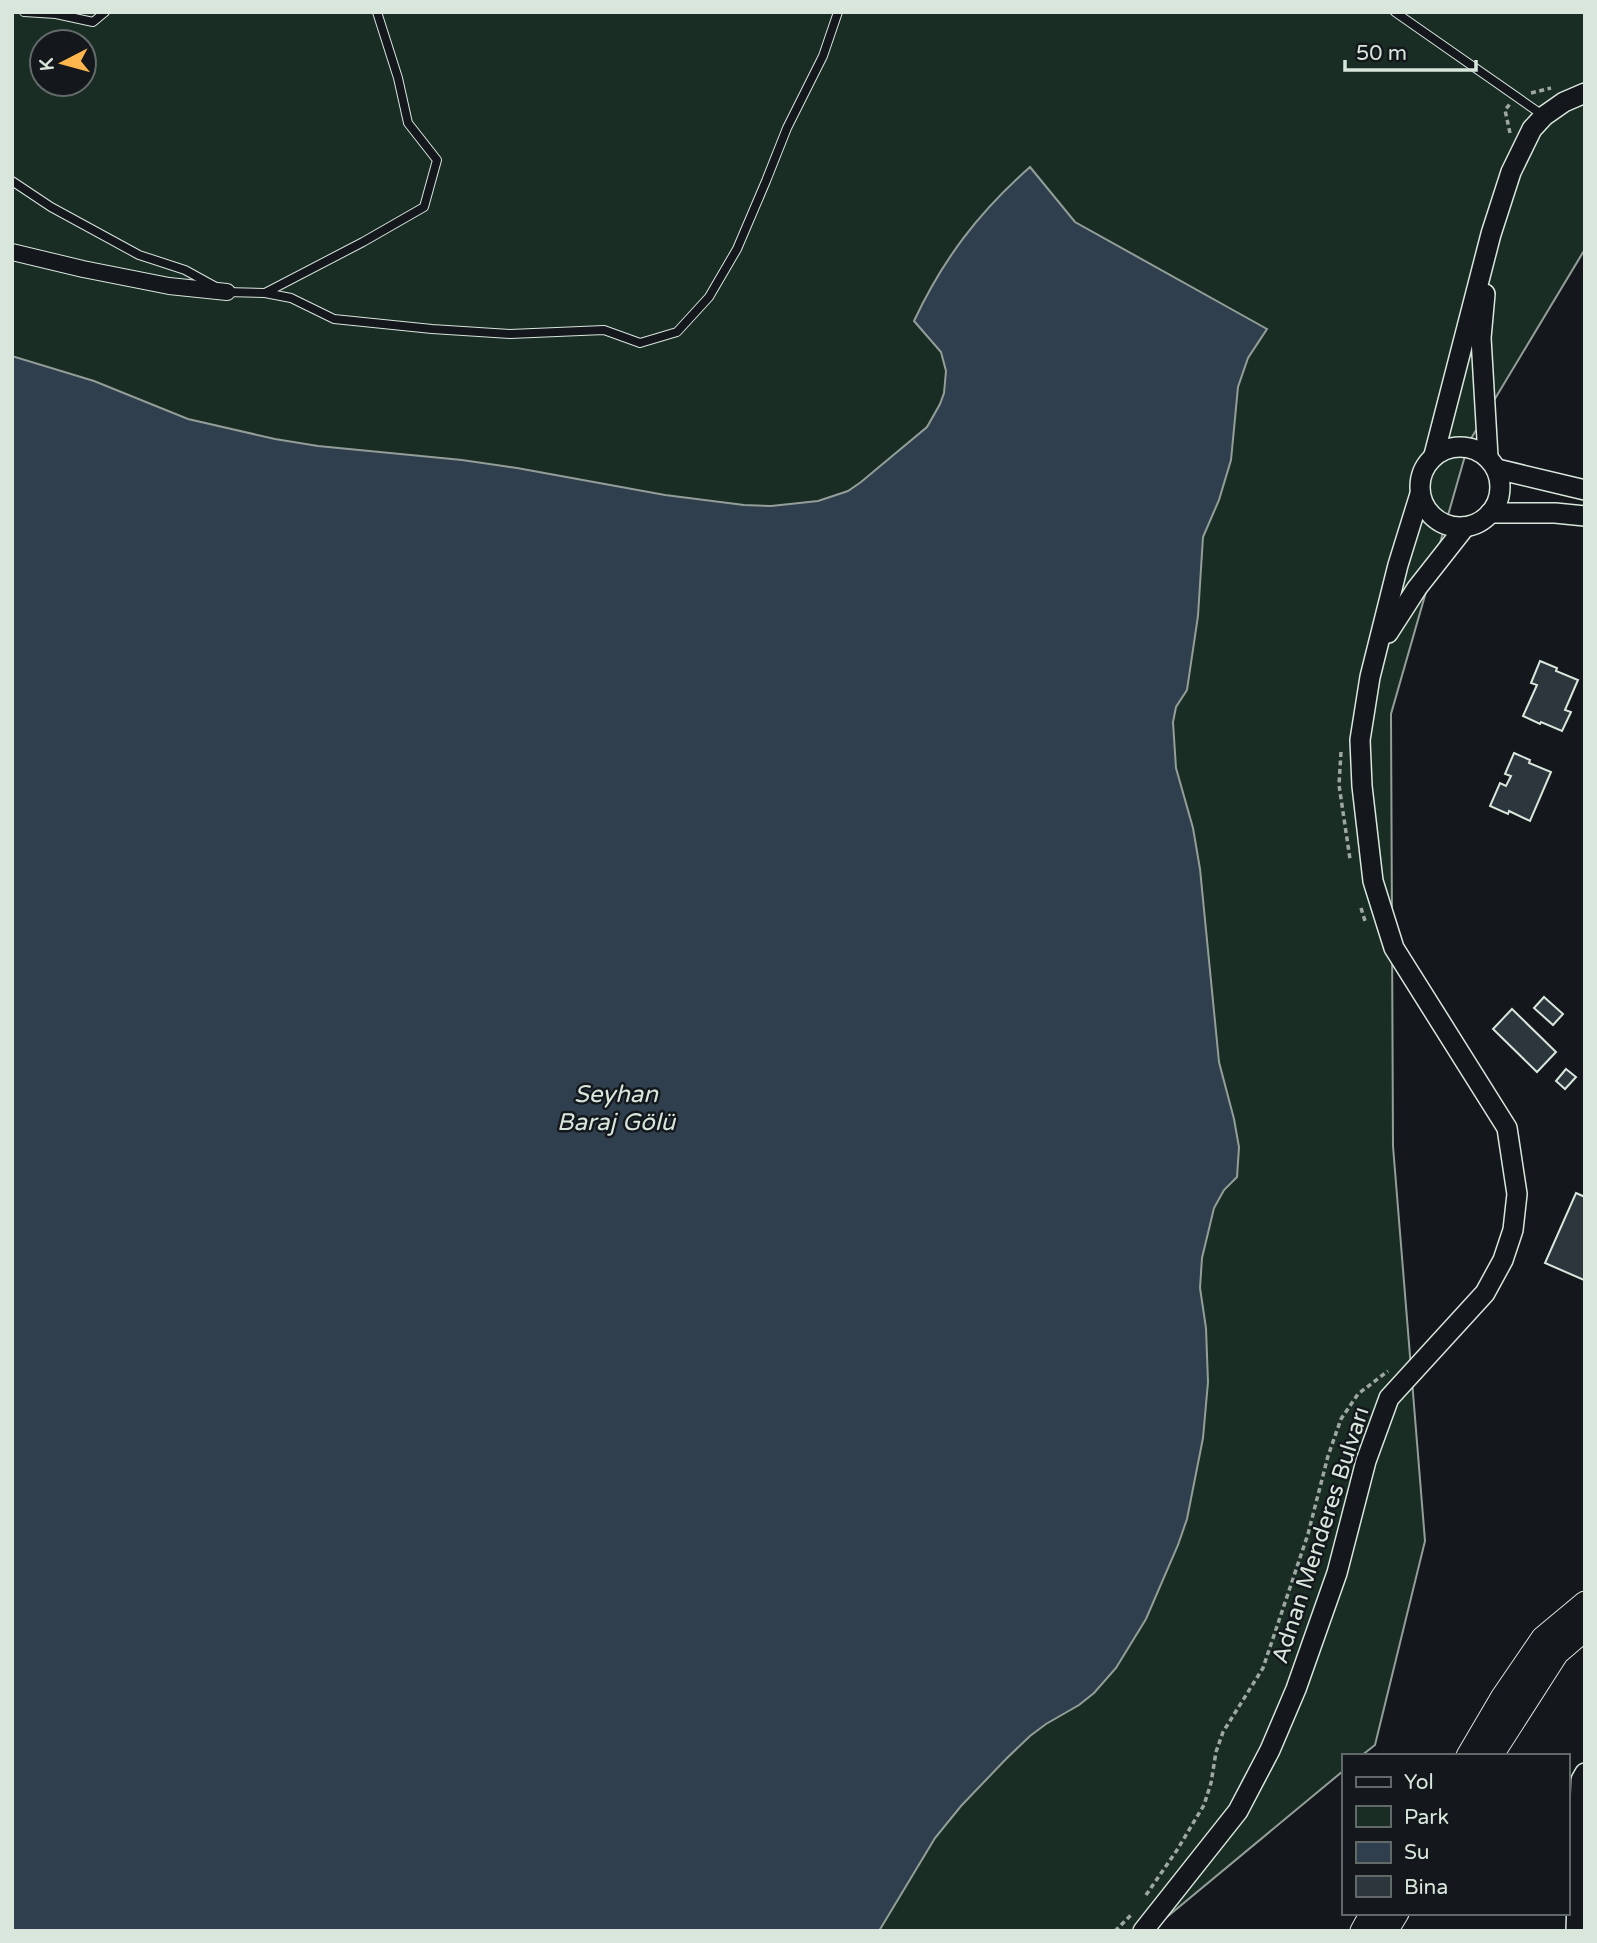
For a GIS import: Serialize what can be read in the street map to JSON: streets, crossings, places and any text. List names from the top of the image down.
{
  "streets": {
    "street": ["Adnan Menderes Bulvarı"]
  },
  "water": ["Seyhan Baraj Gölü"],
  "legend": [
    "Yol",
    "Park",
    "Su",
    "Bina"
  ],
  "scale_bar": "50 m",
  "north": "left"
}
